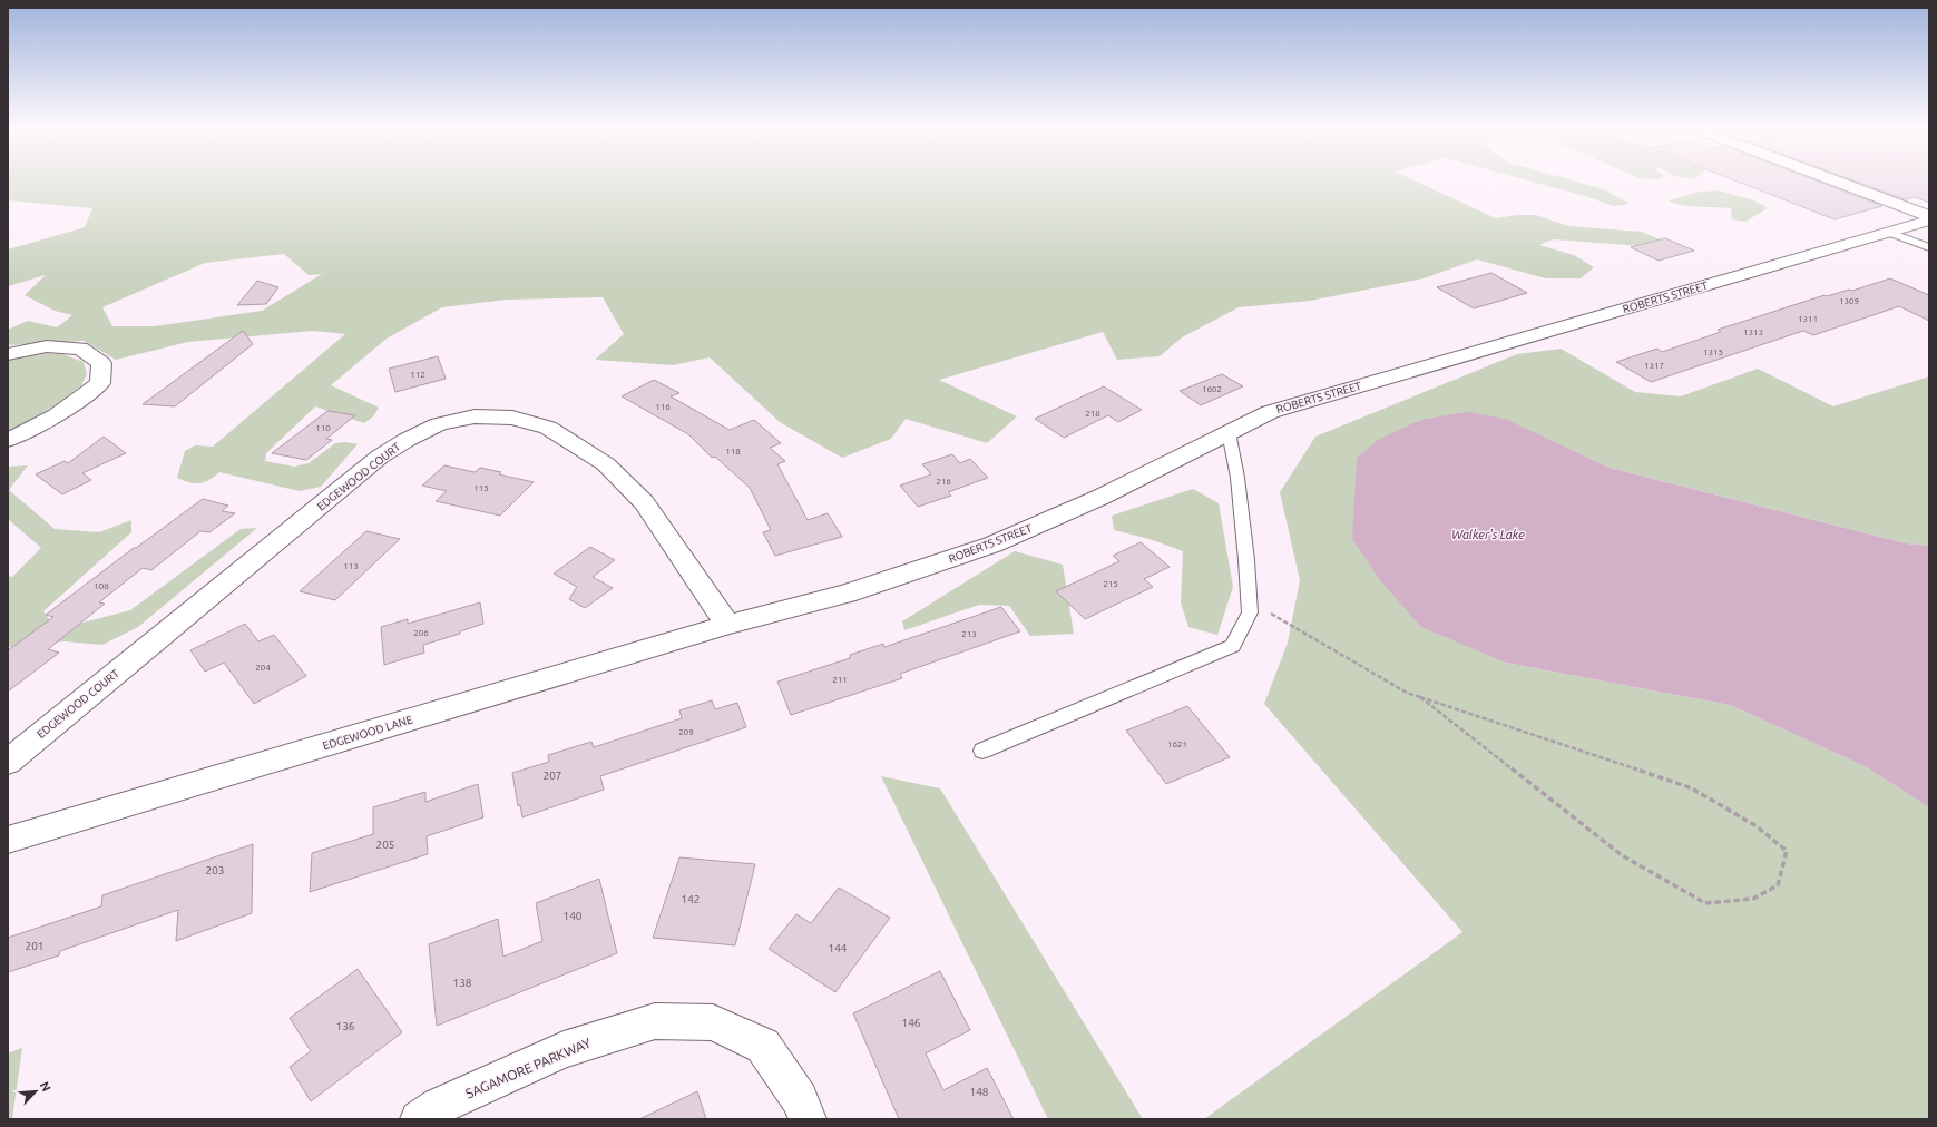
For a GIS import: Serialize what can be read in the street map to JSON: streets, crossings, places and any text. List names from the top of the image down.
{
  "streets": {
    "street": [
      "ROBERTS STREET",
      "EDGEWOOD COURT",
      "EDGEWOOD LANE",
      "SAGAMORE PARKWAY"
    ]
  },
  "crossings": [
    ["ROBERTS STREET", "EDGEWOOD COURT"],
    ["ROBERTS STREET", "EDGEWOOD LANE"],
    ["EDGEWOOD COURT", "EDGEWOOD LANE"]
  ],
  "water": ["Walker's Lake"],
  "house_numbers": [
    "1309",
    "1311",
    "1313",
    "1315",
    "1317",
    "112",
    "1602",
    "116",
    "218",
    "110",
    "118",
    "216",
    "115",
    "113",
    "215",
    "106",
    "206",
    "213",
    "204",
    "211",
    "209",
    "1621",
    "207",
    "205",
    "203",
    "142",
    "140",
    "201",
    "144",
    "138",
    "146",
    "136",
    "148"
  ],
  "north": "top right"
}
